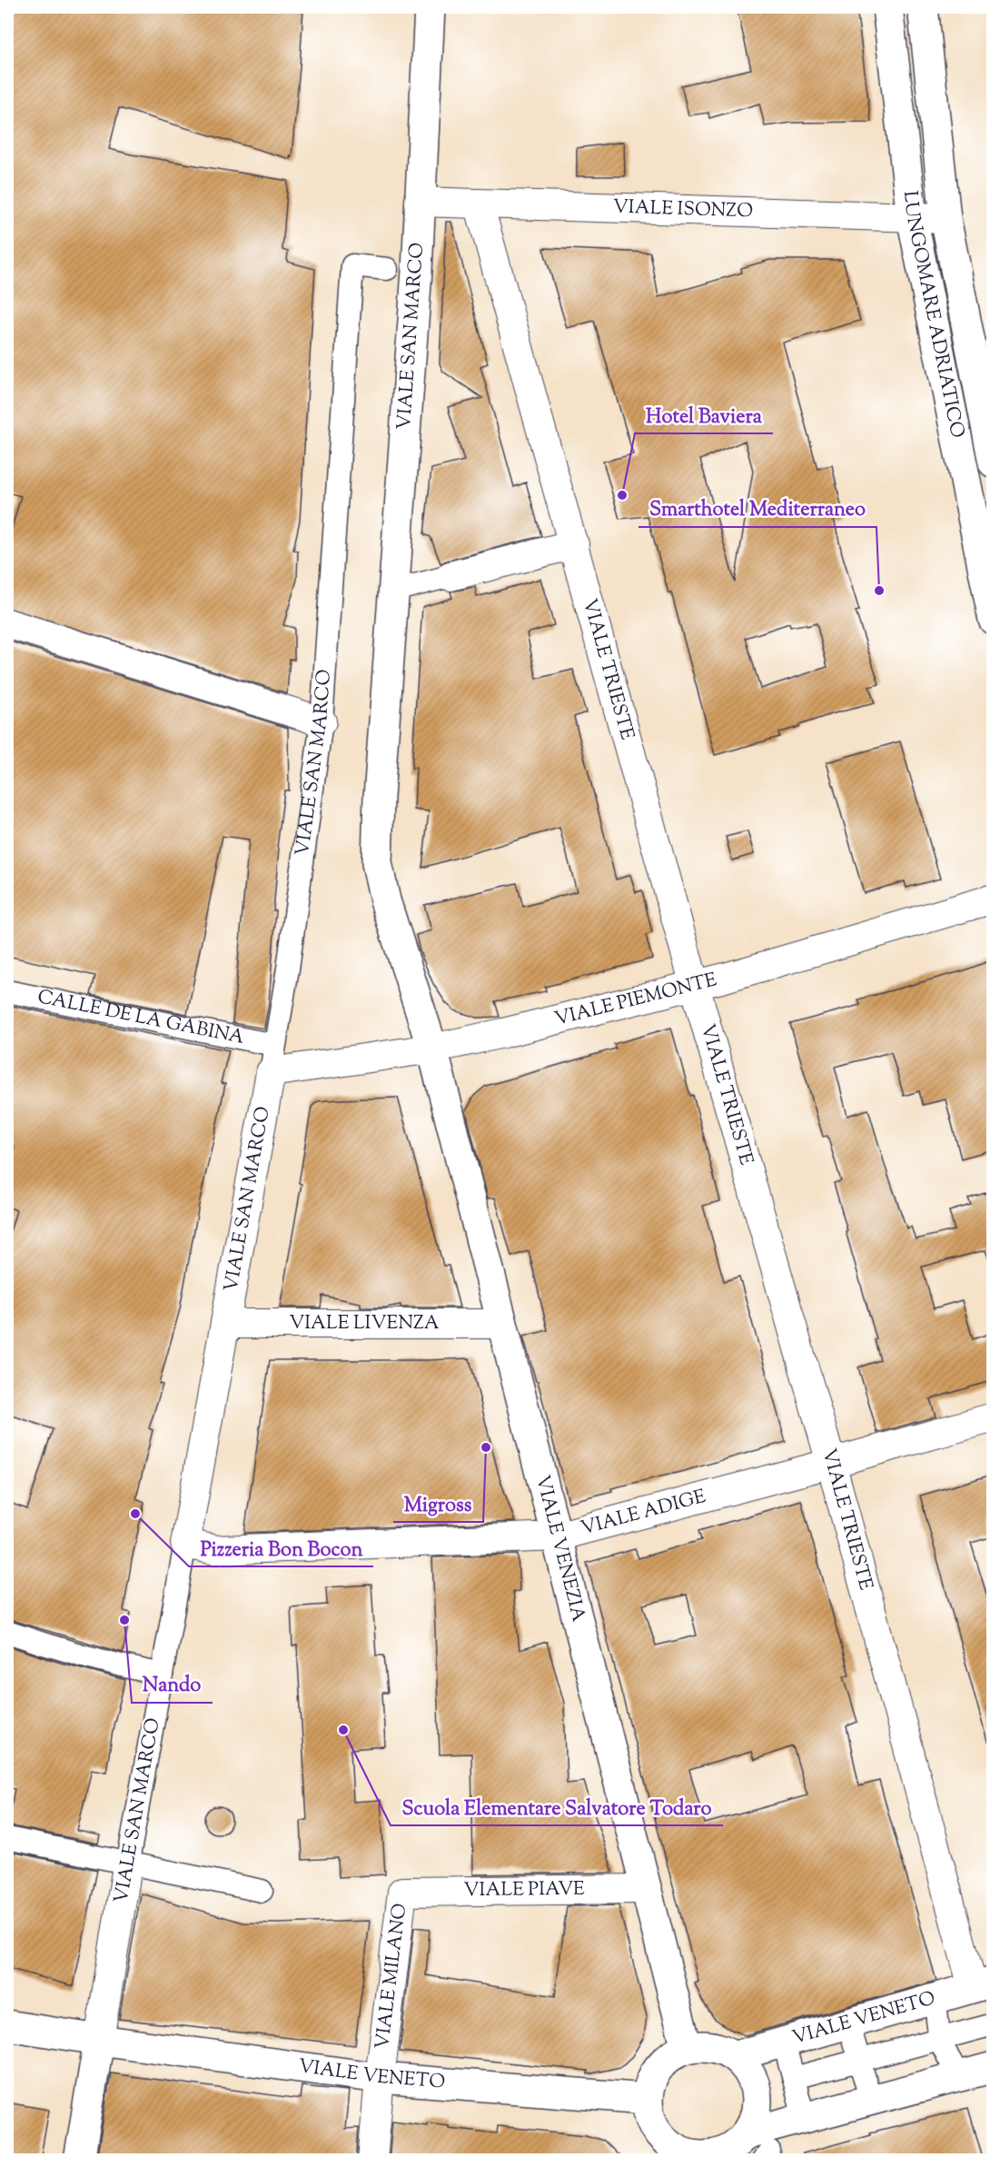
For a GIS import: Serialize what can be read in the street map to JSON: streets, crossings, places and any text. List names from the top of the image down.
{
  "streets": {
    "street": [
      "VIALE ISONZO",
      "LUNGOMARE ADRIATICO",
      "VIALE SAN MARCO",
      "VIALE TRIESTE",
      "VIALE PIEMONTE",
      "CALLE DE LA GABINA",
      "VIALE LIVENZA",
      "VIALE ADIGE",
      "VIALE VENEZIA",
      "VIALE PIAVE",
      "VIALE MILANO",
      "VIALE VENETO"
    ]
  },
  "crossings": [
    ["VIALE ISONZO", "LUNGOMARE ADRIATICO"],
    ["VIALE ISONZO", "VIALE SAN MARCO"],
    ["VIALE ISONZO", "VIALE TRIESTE"],
    ["VIALE SAN MARCO", "VIALE PIEMONTE"],
    ["VIALE SAN MARCO", "CALLE DE LA GABINA"],
    ["VIALE SAN MARCO", "VIALE LIVENZA"],
    ["VIALE SAN MARCO", "VIALE ADIGE"],
    ["VIALE SAN MARCO", "VIALE VENEZIA"],
    ["VIALE SAN MARCO", "VIALE VENETO"],
    ["VIALE TRIESTE", "VIALE PIEMONTE"],
    ["VIALE TRIESTE", "VIALE ADIGE"],
    ["VIALE TRIESTE", "VIALE VENETO"],
    ["VIALE PIEMONTE", "CALLE DE LA GABINA"],
    ["VIALE PIEMONTE", "VIALE VENEZIA"],
    ["VIALE LIVENZA", "VIALE VENEZIA"],
    ["VIALE ADIGE", "VIALE VENEZIA"],
    ["VIALE VENEZIA", "VIALE PIAVE"],
    ["VIALE VENEZIA", "VIALE VENETO"],
    ["VIALE PIAVE", "VIALE MILANO"],
    ["VIALE MILANO", "VIALE VENETO"]
  ],
  "places": [
    "Hotel Baviera",
    "Smarthotel Mediterraneo",
    "Migross",
    "Pizzeria Bon Bocon",
    "Nando",
    "Scuola Elementare Salvatore Todaro"
  ]
}
